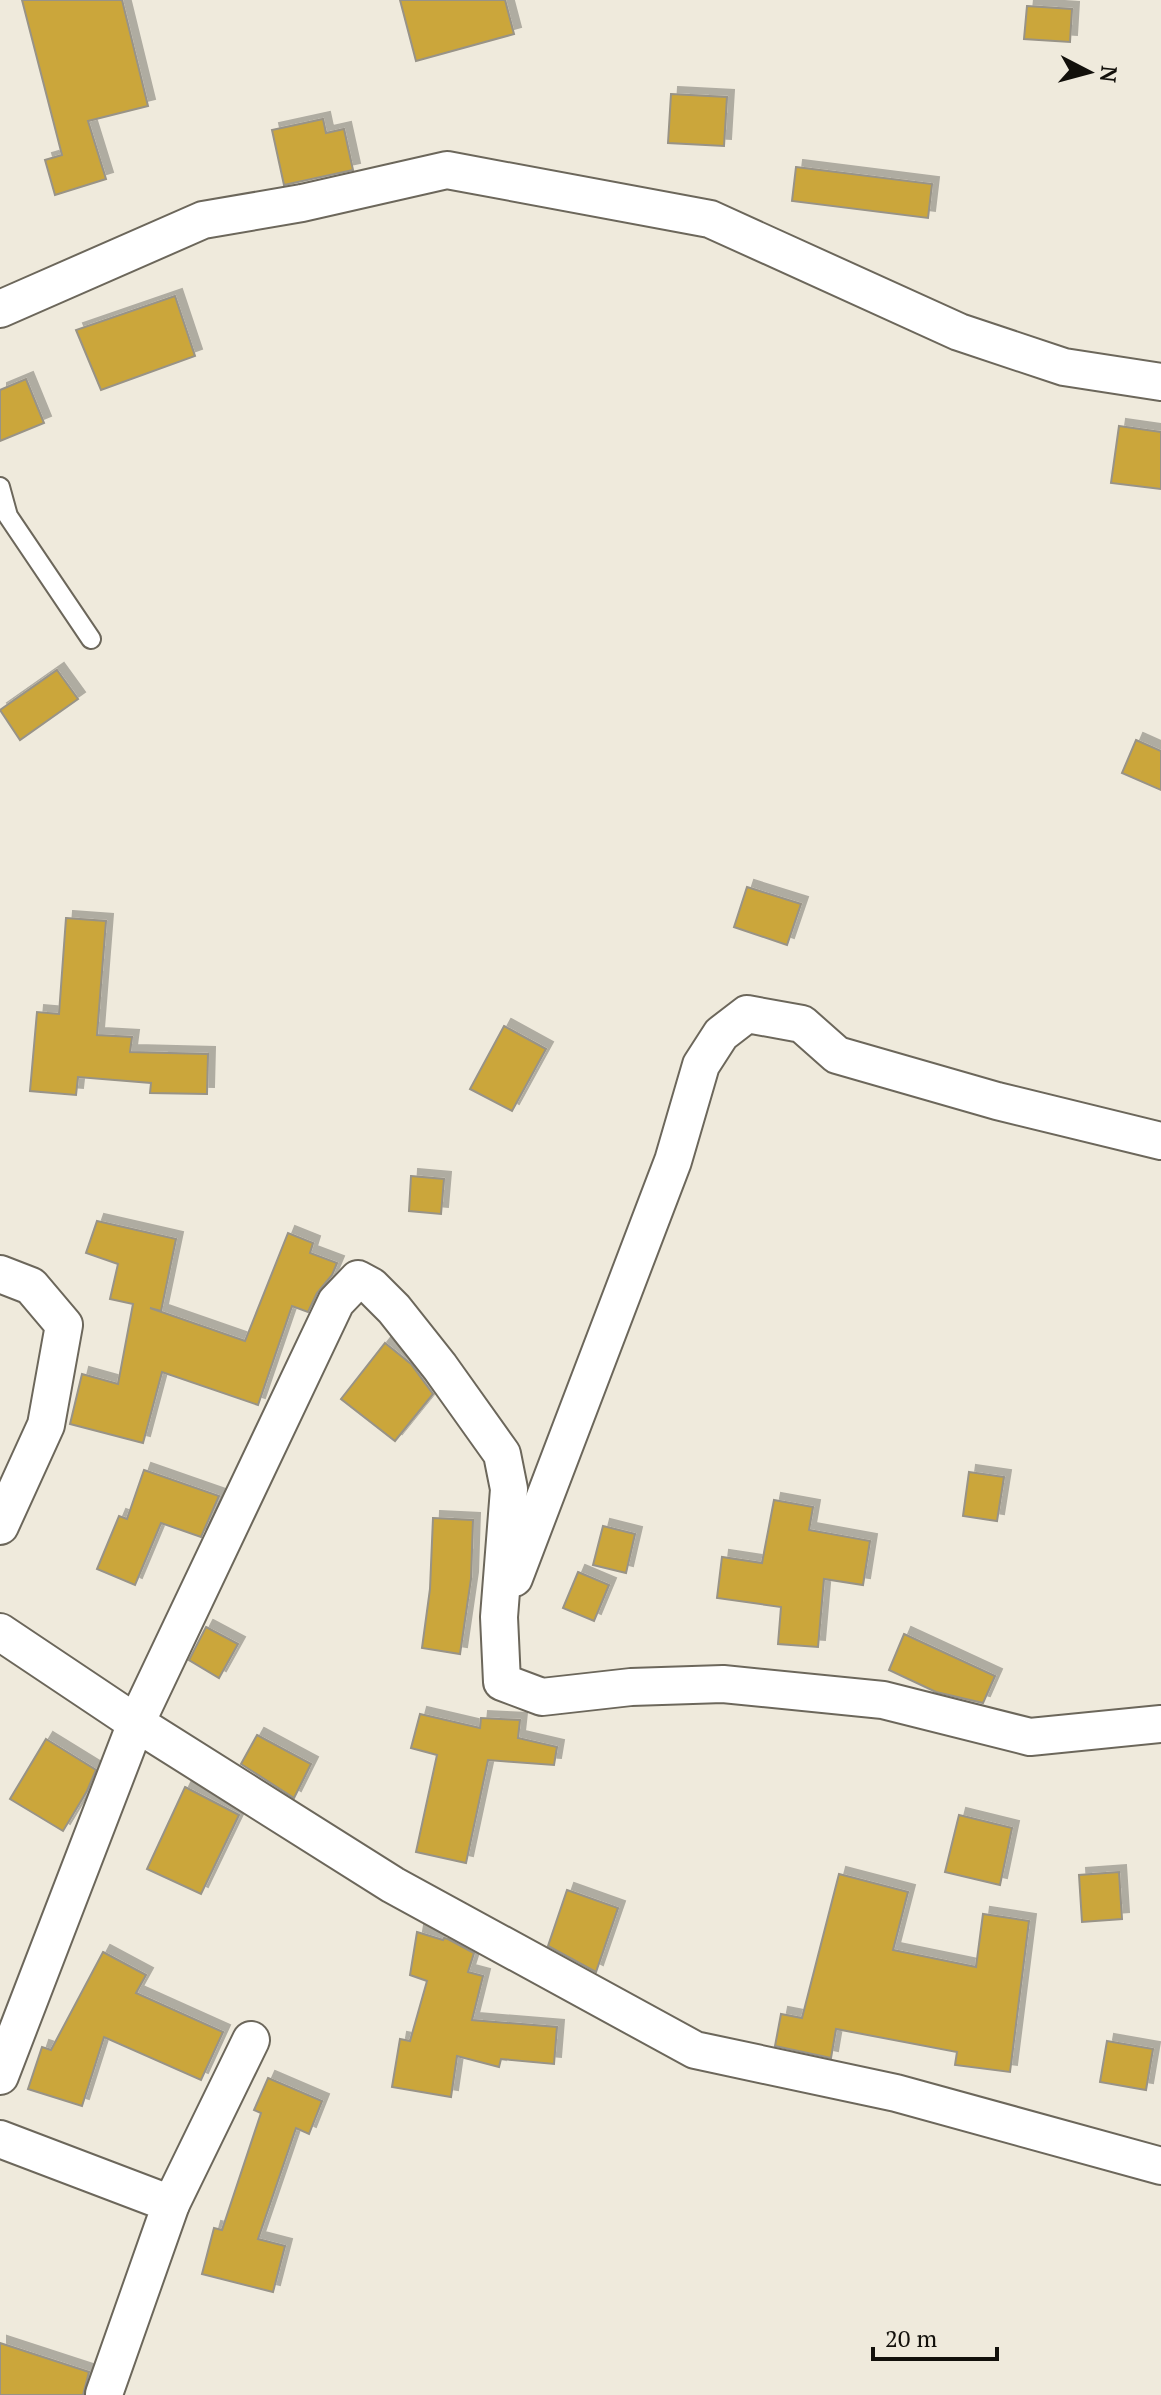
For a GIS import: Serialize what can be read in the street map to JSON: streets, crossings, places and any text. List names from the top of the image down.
{
  "scale_bar": "20 m",
  "north": "right"
}
